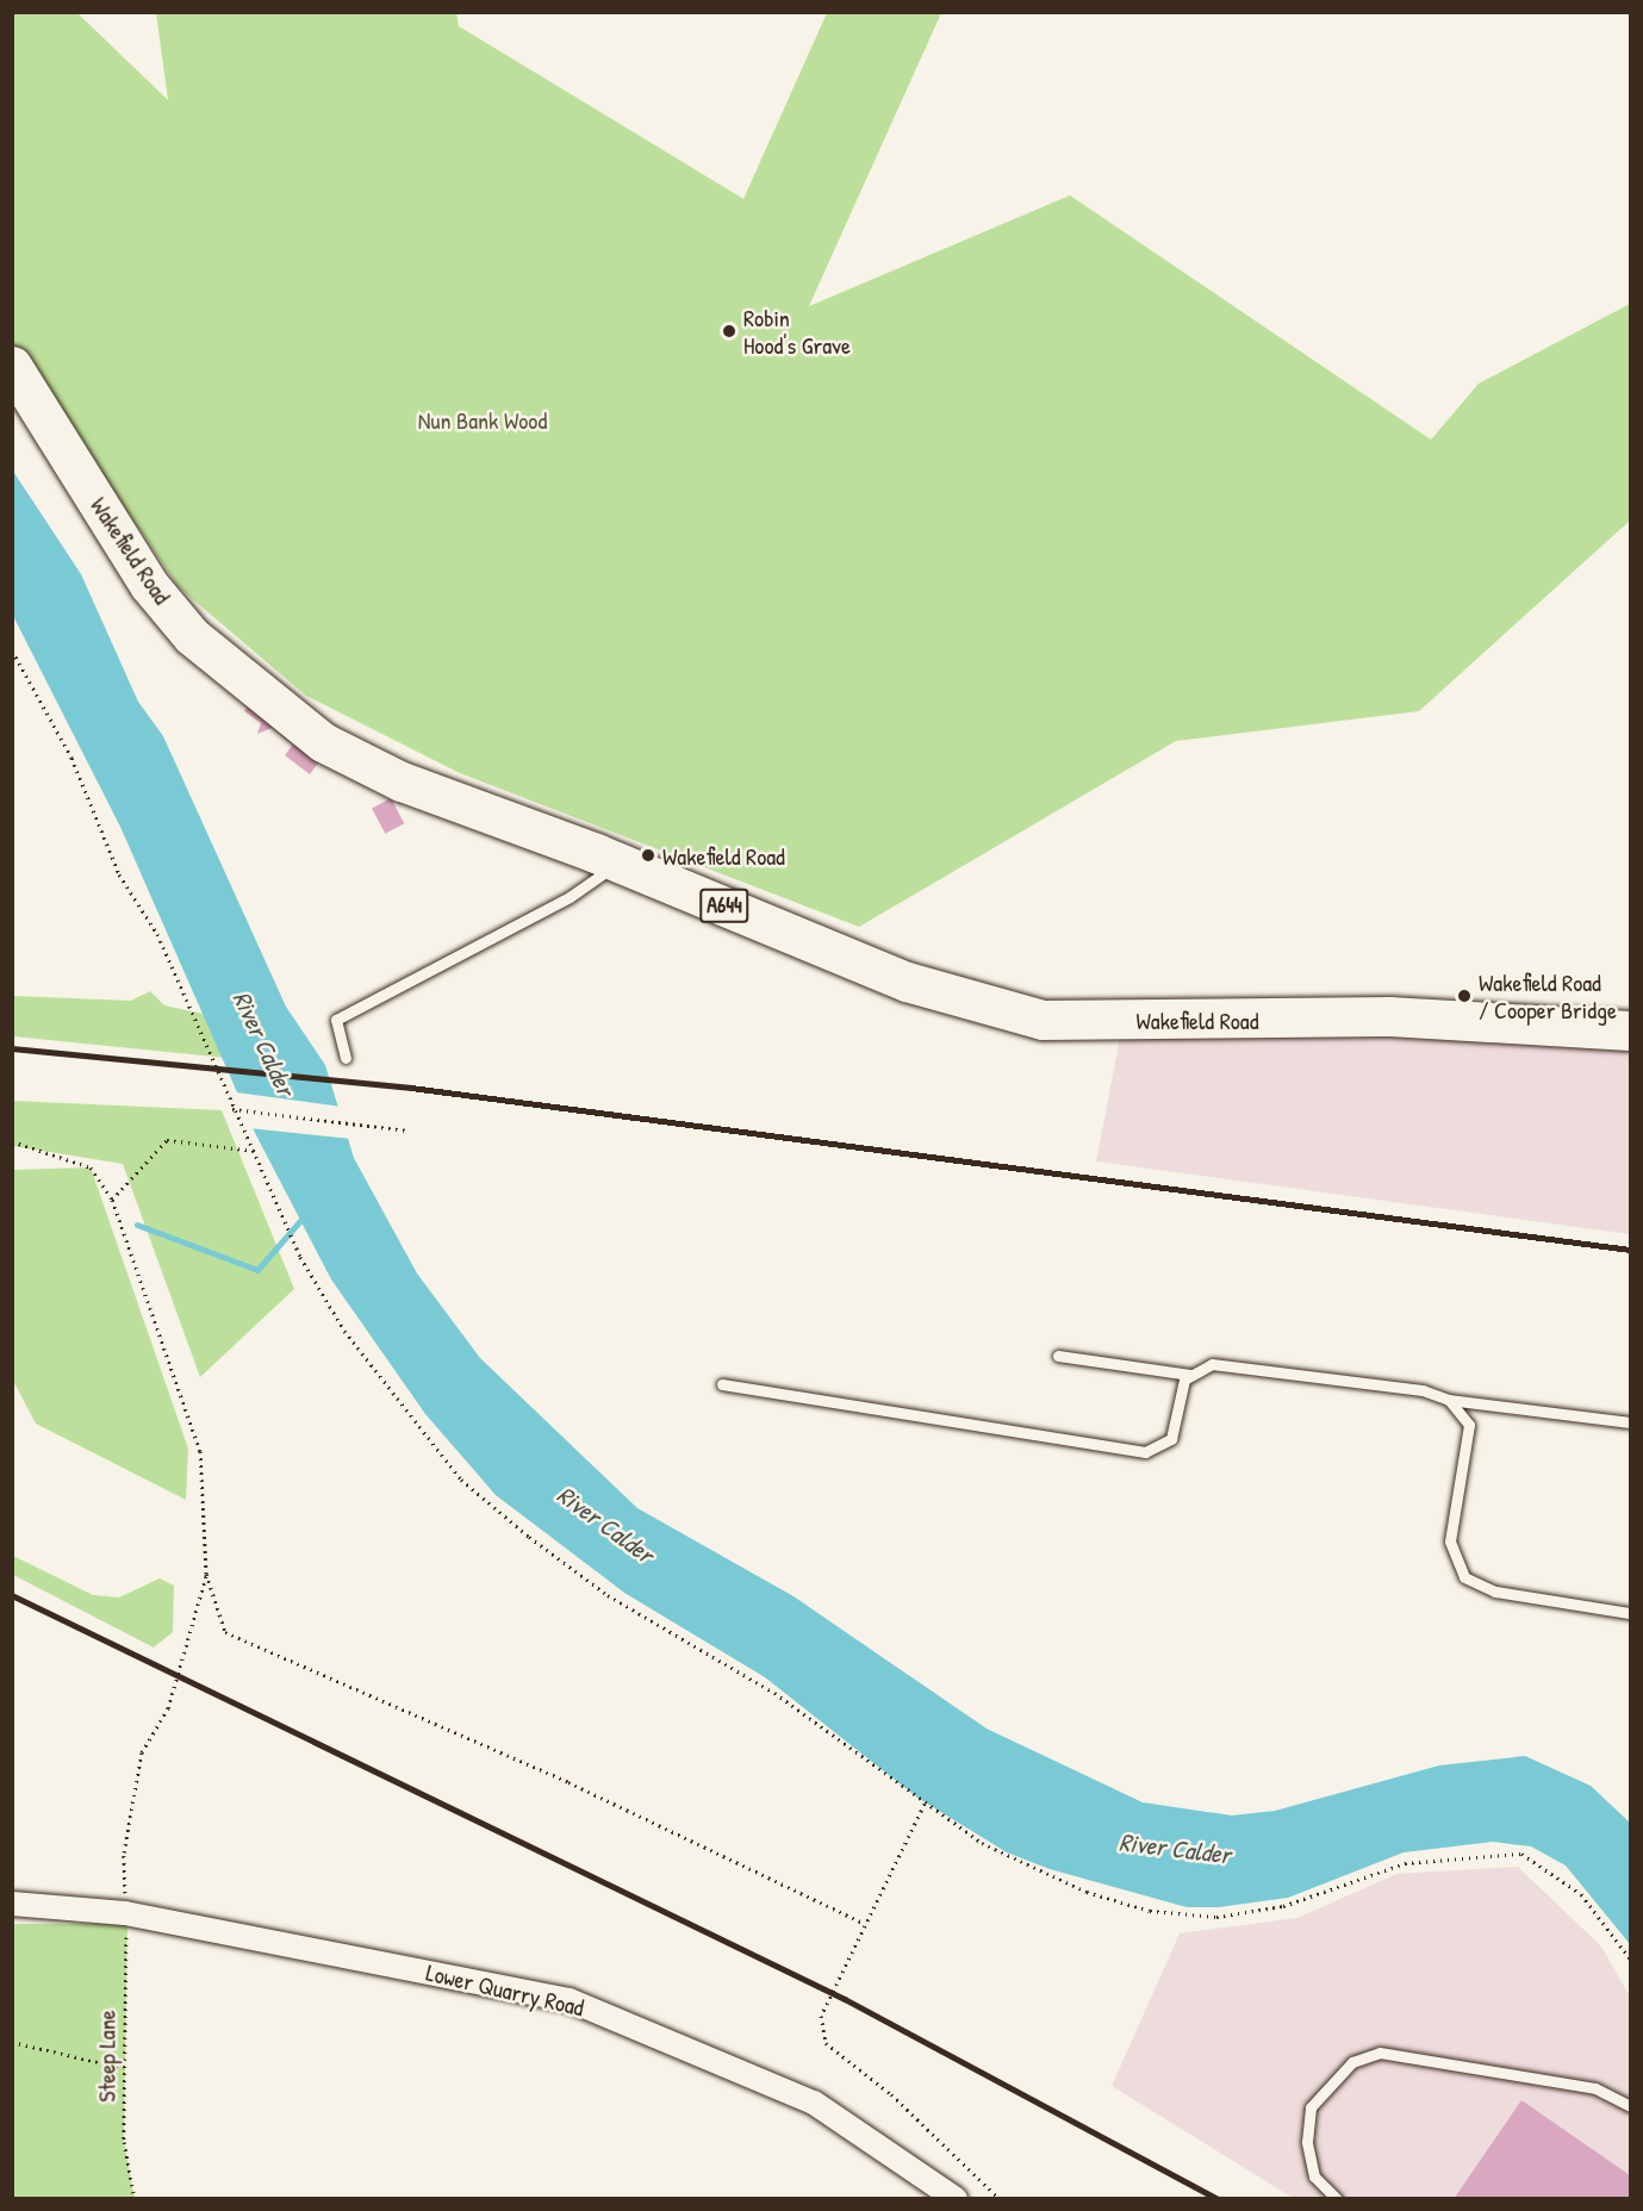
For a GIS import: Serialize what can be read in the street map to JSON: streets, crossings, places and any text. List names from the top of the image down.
{
  "streets": {
    "highway": ["Wakefield Road", "A644"],
    "street": ["Lower Quarry Road"],
    "path": ["Steep Lane"]
  },
  "crossings": [
    ["Lower Quarry Road", "Steep Lane"]
  ],
  "water": ["River Calder"],
  "parks": ["Nun Bank Wood"],
  "places": ["Robin Hood's Grave", "Wakefield Road", "Wakefield Road / Cooper Bridge"]
}
